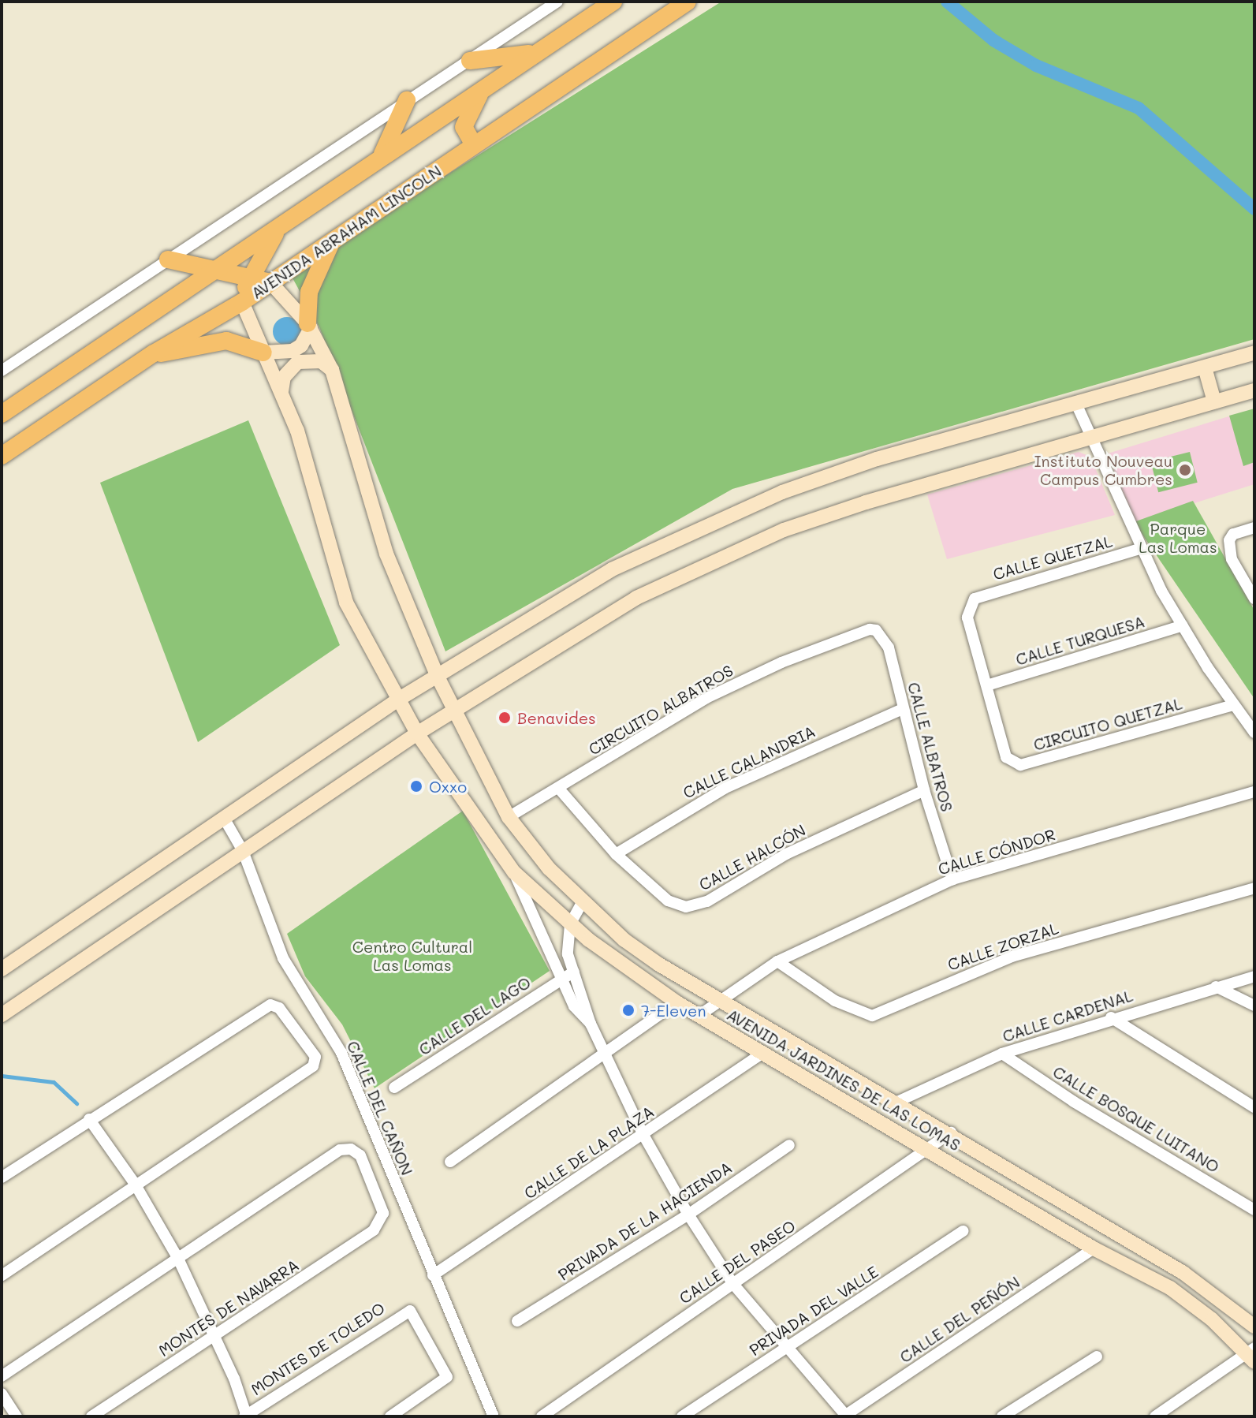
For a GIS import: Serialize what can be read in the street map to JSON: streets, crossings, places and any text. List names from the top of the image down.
{
  "streets": {
    "main road": ["AVENIDA ABRAHAM LINCOLN"],
    "street": [
      "CALLE QUETZAL",
      "CALLE TURQUESA",
      "CIRCUITO ALBATROS",
      "CIRCUITO QUETZAL",
      "CALLE ALBATROS",
      "CALLE CALANDRIA",
      "CALLE CÓNDOR",
      "CALLE HALCÓN",
      "CALLE ZORZAL",
      "CALLE DEL LAGO",
      "CALLE CARDENAL",
      "AVENIDA JARDINES DE LAS LOMAS",
      "CALLE DEL CAÑON",
      "CALLE BOSQUE LUITANO",
      "CALLE DE LA PLAZA",
      "PRIVADA DE LA HACIENDA",
      "CALLE DEL PASEO",
      "MONTES DE NAVARRA",
      "PRIVADA DEL VALLE",
      "CALLE DEL PEÑÓN",
      "MONTES DE TOLEDO"
    ]
  },
  "crossings": [
    ["AVENIDA ABRAHAM LINCOLN", "AVENIDA JARDINES DE LAS LOMAS"],
    ["CALLE QUETZAL", "CIRCUITO QUETZAL"],
    ["CALLE TURQUESA", "CIRCUITO QUETZAL"],
    ["CIRCUITO ALBATROS", "CALLE ALBATROS"],
    ["CIRCUITO ALBATROS", "CALLE HALCÓN"],
    ["CIRCUITO ALBATROS", "AVENIDA JARDINES DE LAS LOMAS"],
    ["CALLE ALBATROS", "CALLE CALANDRIA"],
    ["CALLE ALBATROS", "CALLE CÓNDOR"],
    ["CALLE ALBATROS", "CALLE HALCÓN"],
    ["CALLE CALANDRIA", "CALLE HALCÓN"],
    ["CALLE CÓNDOR", "CALLE ZORZAL"],
    ["CALLE CÓNDOR", "AVENIDA JARDINES DE LAS LOMAS"],
    ["CALLE CARDENAL", "AVENIDA JARDINES DE LAS LOMAS"],
    ["CALLE CARDENAL", "CALLE BOSQUE LUITANO"],
    ["AVENIDA JARDINES DE LAS LOMAS", "CALLE DE LA PLAZA"],
    ["AVENIDA JARDINES DE LAS LOMAS", "CALLE DEL PASEO"],
    ["AVENIDA JARDINES DE LAS LOMAS", "CALLE DEL PEÑÓN"],
    ["CALLE DEL CAÑON", "CALLE DE LA PLAZA"]
  ],
  "parks": ["Parque Las Lomas", "Centro Cultural Las Lomas"],
  "places": [
    "Instituto Nouveau Campus Cumbres",
    "Benavides",
    "Oxxo",
    "7-Eleven"
  ]
}
